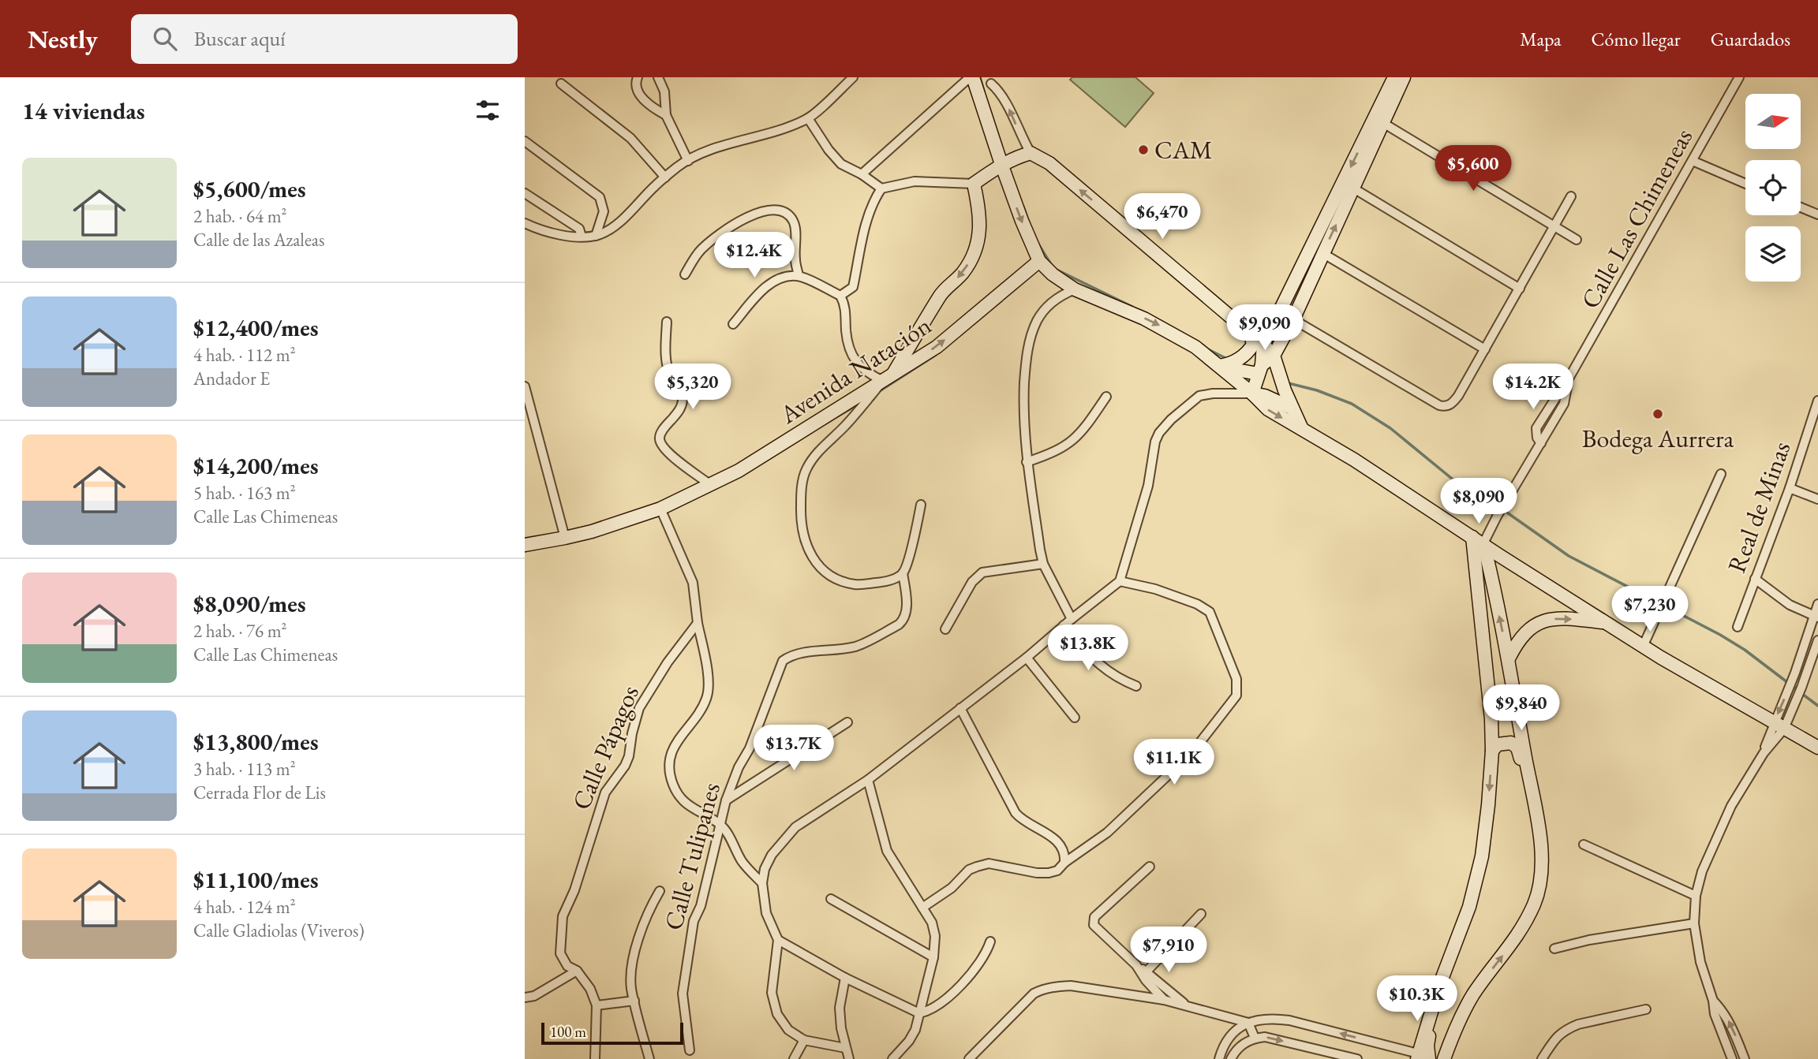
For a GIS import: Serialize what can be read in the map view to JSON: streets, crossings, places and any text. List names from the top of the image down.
{
  "streets": {
    "street": [
      "Calle Las Chimeneas",
      "Avenida Natación",
      "Real de Minas",
      "Calle Pápagos",
      "Calle Tulipanes"
    ]
  },
  "places": ["CAM", "Bodega Aurrera"],
  "scale_bar": "100 m",
  "north": "right",
  "page": {
    "header": "Nestly",
    "search": "Buscar aquí",
    "nav": ["Mapa", "Cómo llegar", "Guardados"],
    "heading": "14 viviendas",
    "list": [
      {
        "name": "$5,600/mes",
        "note": "2 hab. · 64 m² · Calle de las Azaleas"
      },
      {
        "name": "$12,400/mes",
        "note": "4 hab. · 112 m² · Andador E"
      },
      {
        "name": "$14,200/mes",
        "note": "5 hab. · 163 m² · Calle Las Chimeneas"
      },
      {
        "name": "$8,090/mes",
        "note": "2 hab. · 76 m² · Calle Las Chimeneas"
      },
      {
        "name": "$13,800/mes",
        "note": "3 hab. · 113 m² · Cerrada Flor de Lis"
      },
      {
        "name": "$11,100/mes",
        "note": "4 hab. · 124 m² · Calle Gladiolas (Viveros)"
      }
    ],
    "price": [
      "$5,600",
      "$6,470",
      "$12.4K",
      "$9,090",
      "$5,320",
      "$14.2K",
      "$8,090",
      "$7,230",
      "$13.8K",
      "$9,840",
      "$13.7K",
      "$11.1K",
      "$7,910",
      "$10.3K"
    ],
    "scale": "100 m"
  }
}
